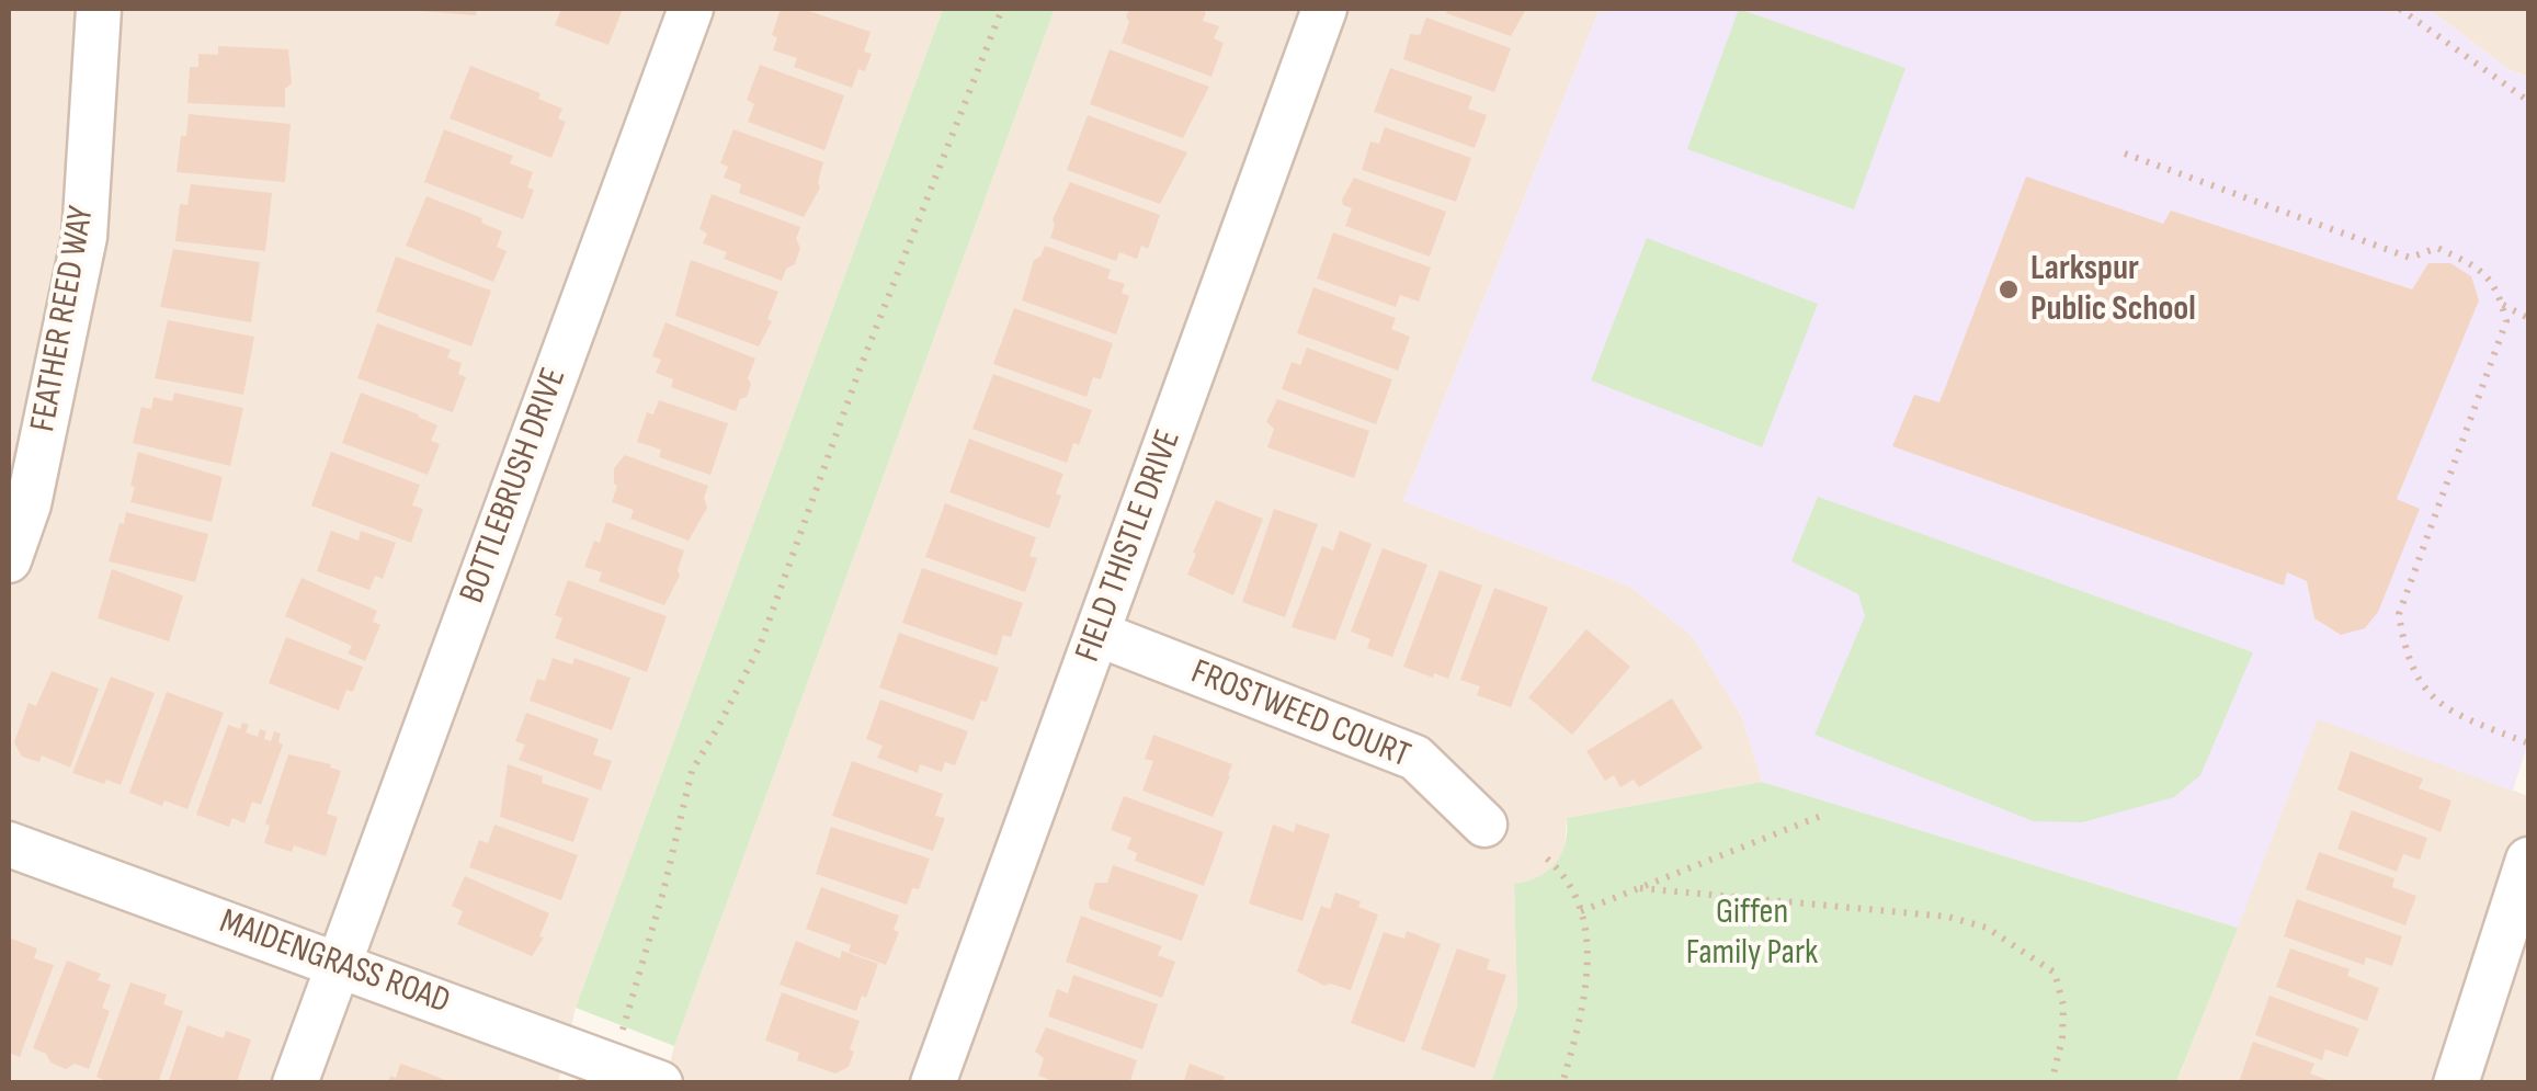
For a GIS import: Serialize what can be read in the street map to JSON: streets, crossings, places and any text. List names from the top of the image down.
{
  "streets": {
    "street": [
      "FEATHER REED WAY",
      "BOTTLEBRUSH DRIVE",
      "FIELD THISTLE DRIVE",
      "FROSTWEED COURT",
      "MAIDENGRASS ROAD"
    ]
  },
  "crossings": [
    ["BOTTLEBRUSH DRIVE", "MAIDENGRASS ROAD"],
    ["FIELD THISTLE DRIVE", "FROSTWEED COURT"]
  ],
  "parks": ["Giffen Family Park"],
  "places": ["Larkspur Public School"]
}
